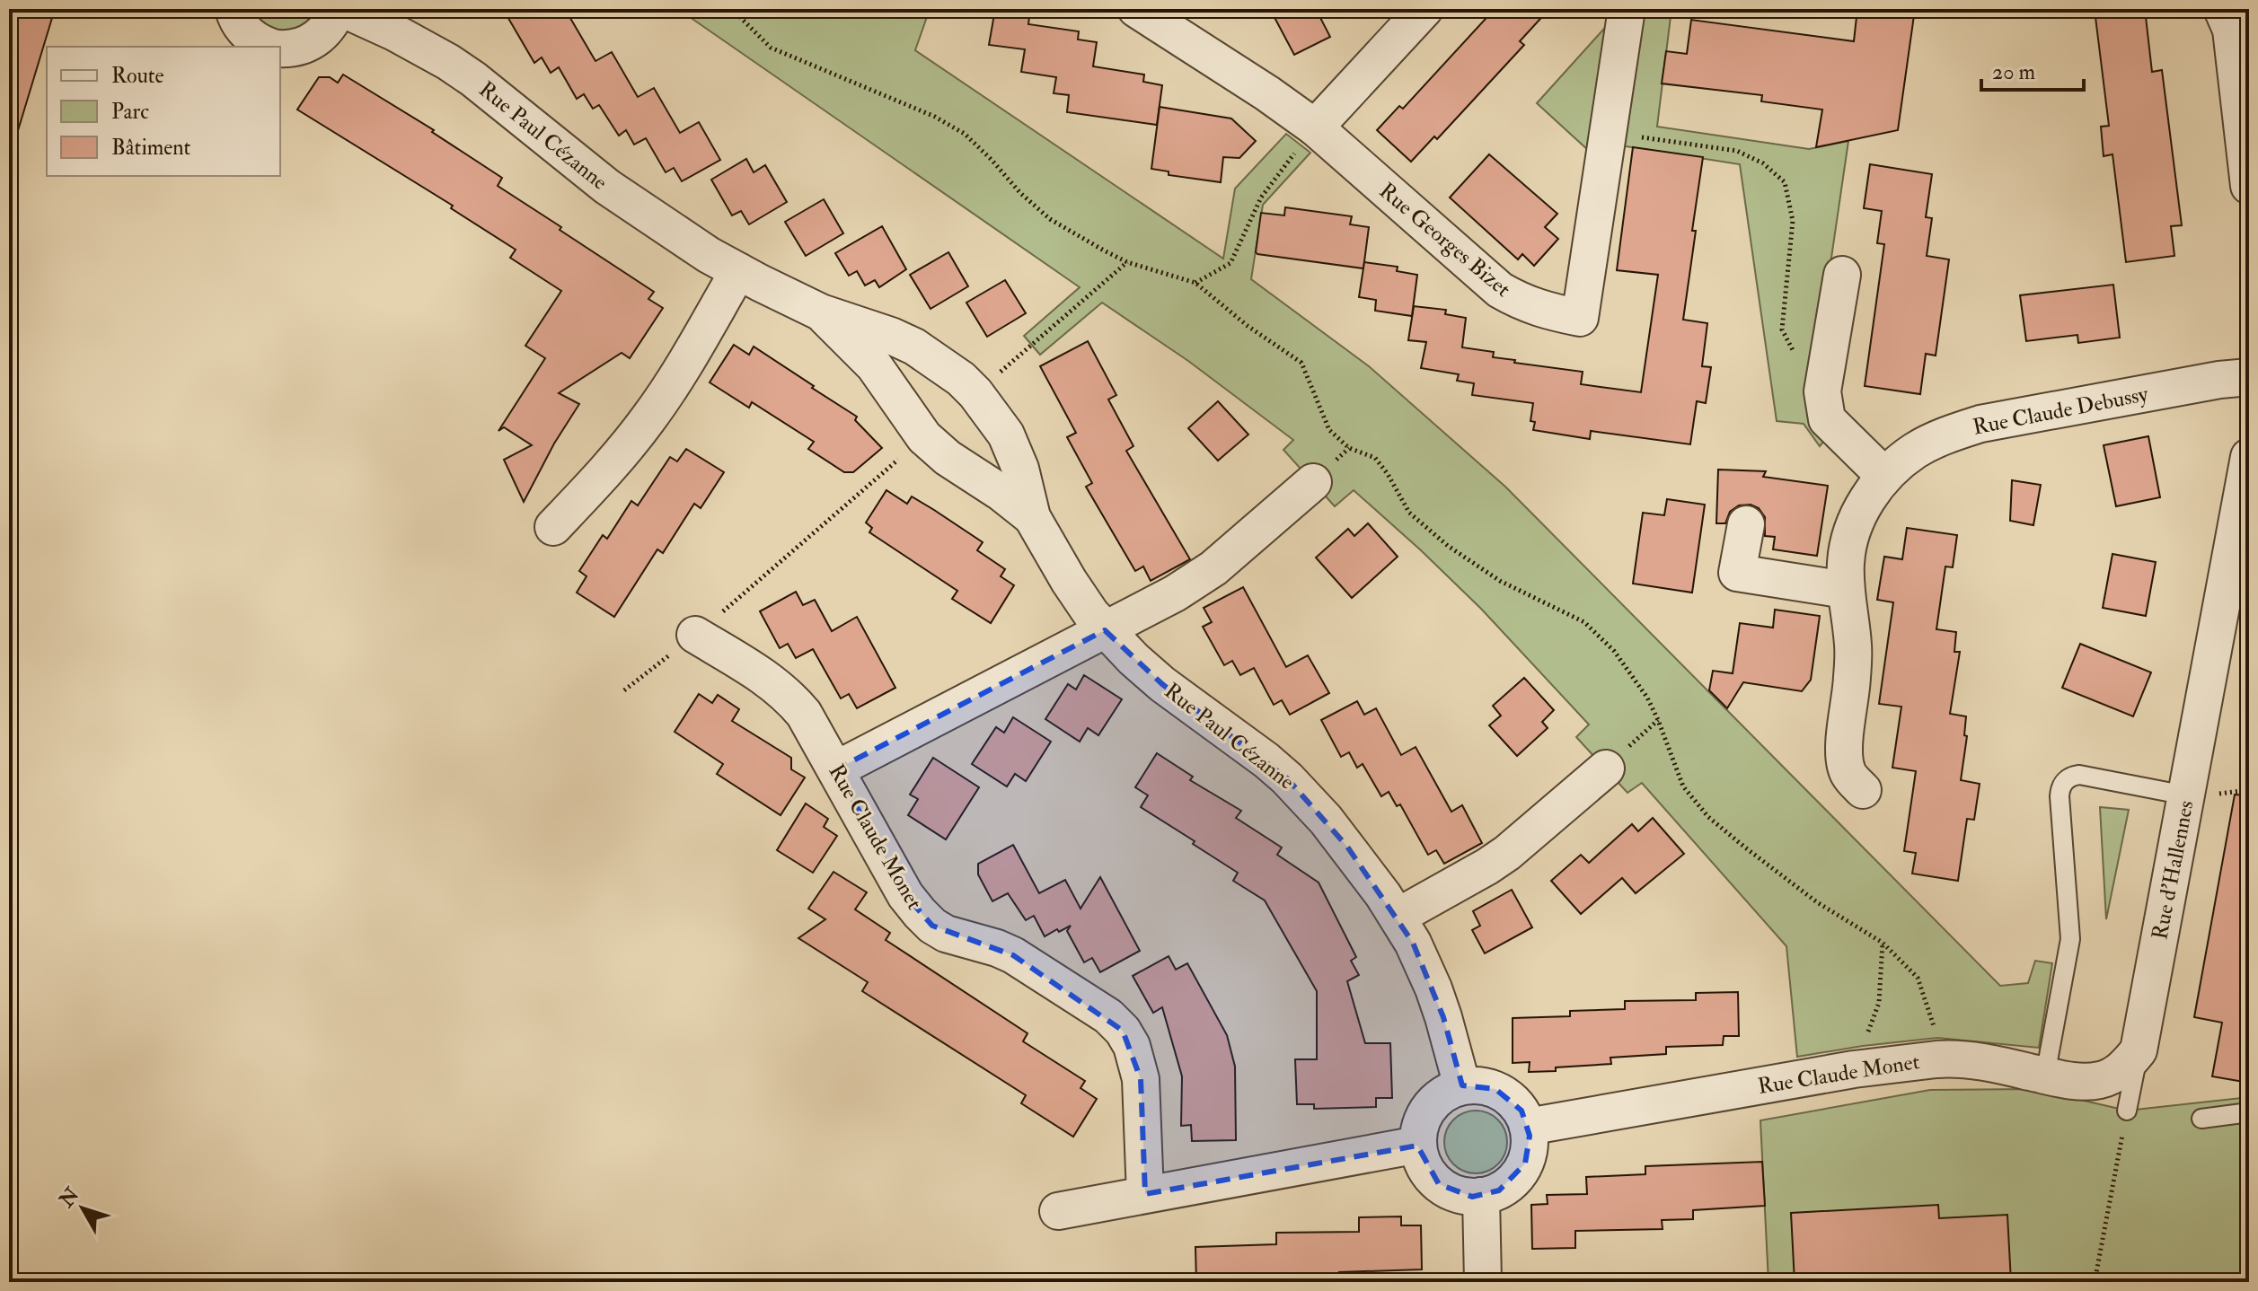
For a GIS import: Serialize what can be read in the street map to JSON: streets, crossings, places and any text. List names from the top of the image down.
{
  "streets": {
    "street": [
      "Rue Paul Cézanne",
      "Rue Georges Bizet",
      "Rue Claude Debussy",
      "Rue Claude Monet",
      "Rue d'Hallennes"
    ]
  },
  "crossings": [
    ["Rue Paul Cézanne", "Rue Claude Monet"],
    ["Rue Claude Monet", "Rue d'Hallennes"]
  ],
  "legend": ["Route", "Parc", "Bâtiment"],
  "scale_bar": "20 m",
  "north": "top left"
}
